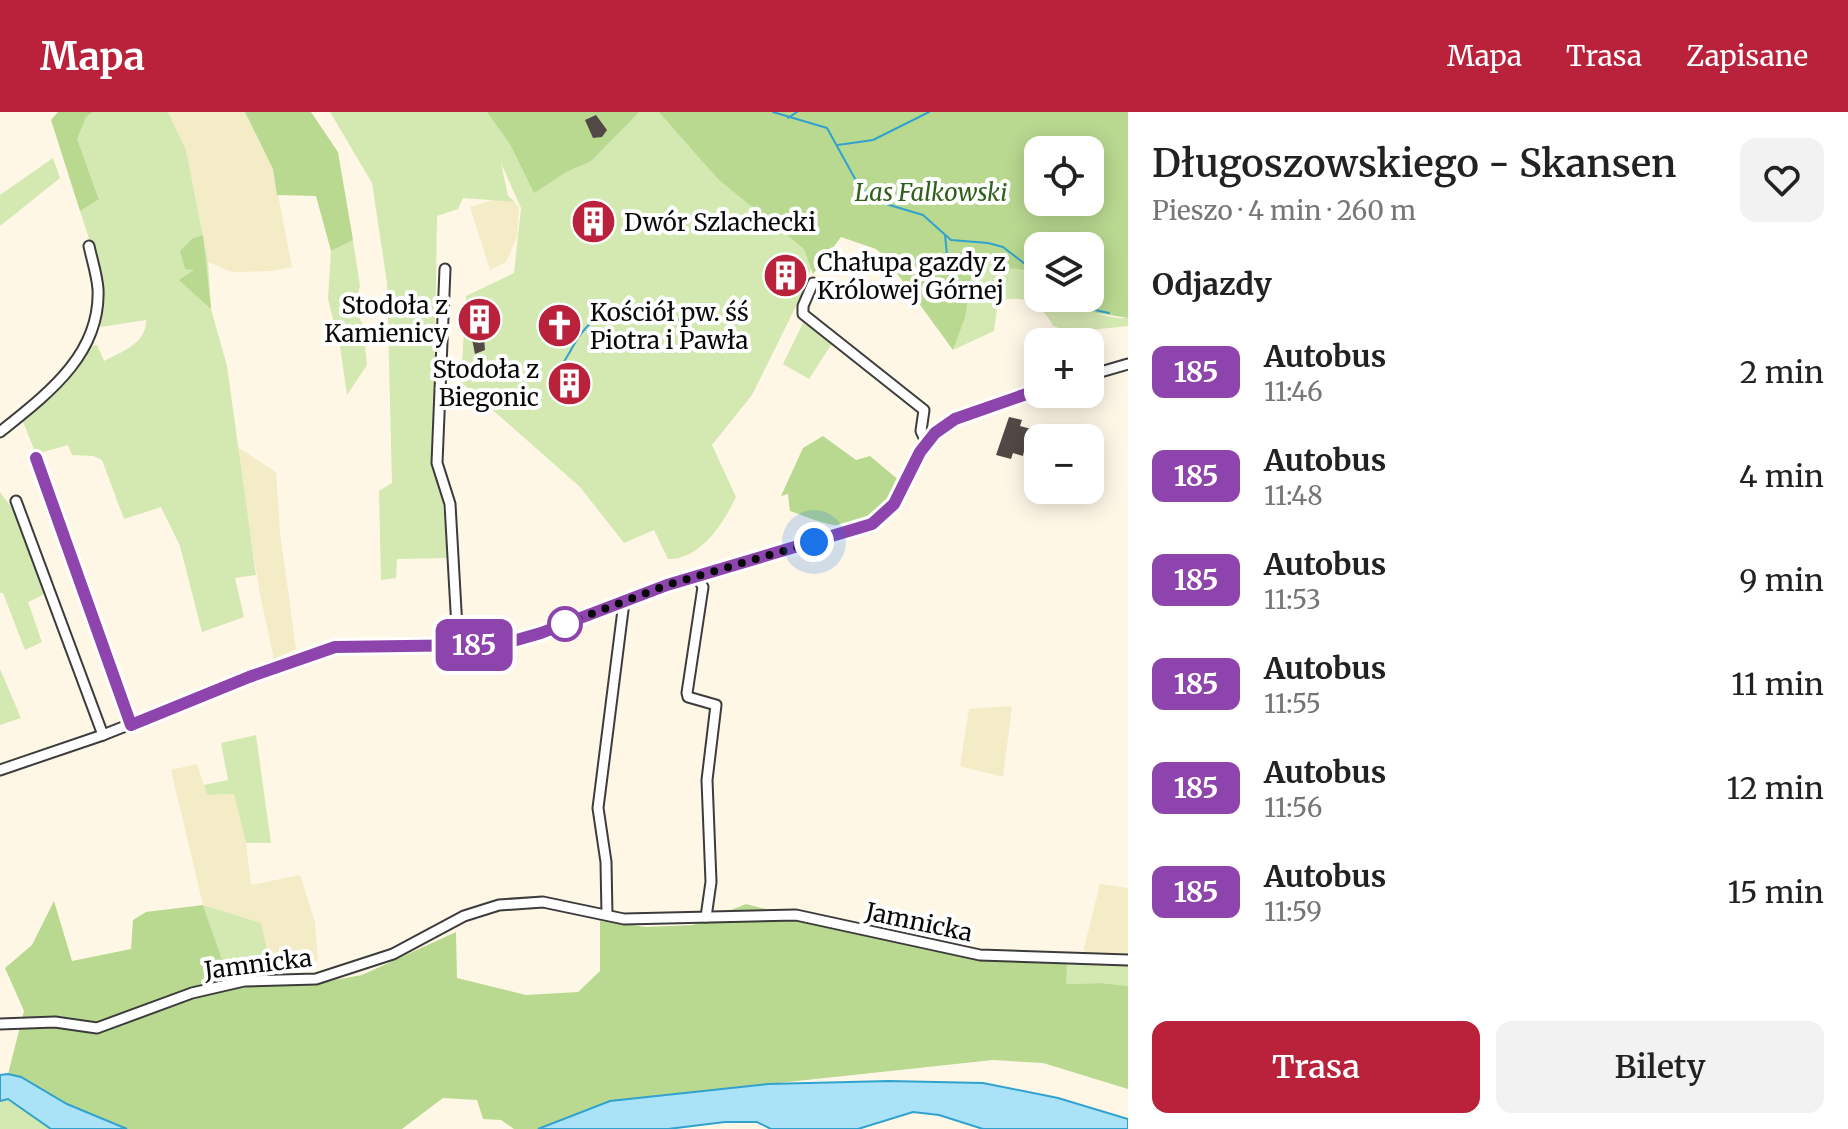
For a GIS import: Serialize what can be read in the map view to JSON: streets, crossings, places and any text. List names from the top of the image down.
{
  "streets": {
    "street": ["Jamnicka"]
  },
  "parks": ["Las Falkowski"],
  "places": {
    "building": [
      "Dwór Szlachecki",
      "Chałupa gazdy z Królowej Górnej",
      "Stodoła z Kamienicy",
      "Stodoła z Biegonic"
    ],
    "church": ["Kościół pw. śś Piotra i Pawła"]
  },
  "lines": ["bus line 185"],
  "page": {
    "header": "Mapa",
    "nav": ["Mapa", "Trasa", "Zapisane"],
    "on_map": "185",
    "heading": [
      ["Długoszowskiego - Skansen", "Pieszo · 4 min · 260 m"],
      "Odjazdy"
    ],
    "map_buttons": ["+", "−"],
    "list": [
      {
        "mark": "185",
        "name": "Autobus",
        "note": "11:46",
        "value": "2 min"
      },
      {
        "mark": "185",
        "name": "Autobus",
        "note": "11:48",
        "value": "4 min"
      },
      {
        "mark": "185",
        "name": "Autobus",
        "note": "11:53",
        "value": "9 min"
      },
      {
        "mark": "185",
        "name": "Autobus",
        "note": "11:55",
        "value": "11 min"
      },
      {
        "mark": "185",
        "name": "Autobus",
        "note": "11:56",
        "value": "12 min"
      },
      {
        "mark": "185",
        "name": "Autobus",
        "note": "11:59",
        "value": "15 min"
      }
    ],
    "buttons": ["Trasa", "Bilety"]
  }
}
